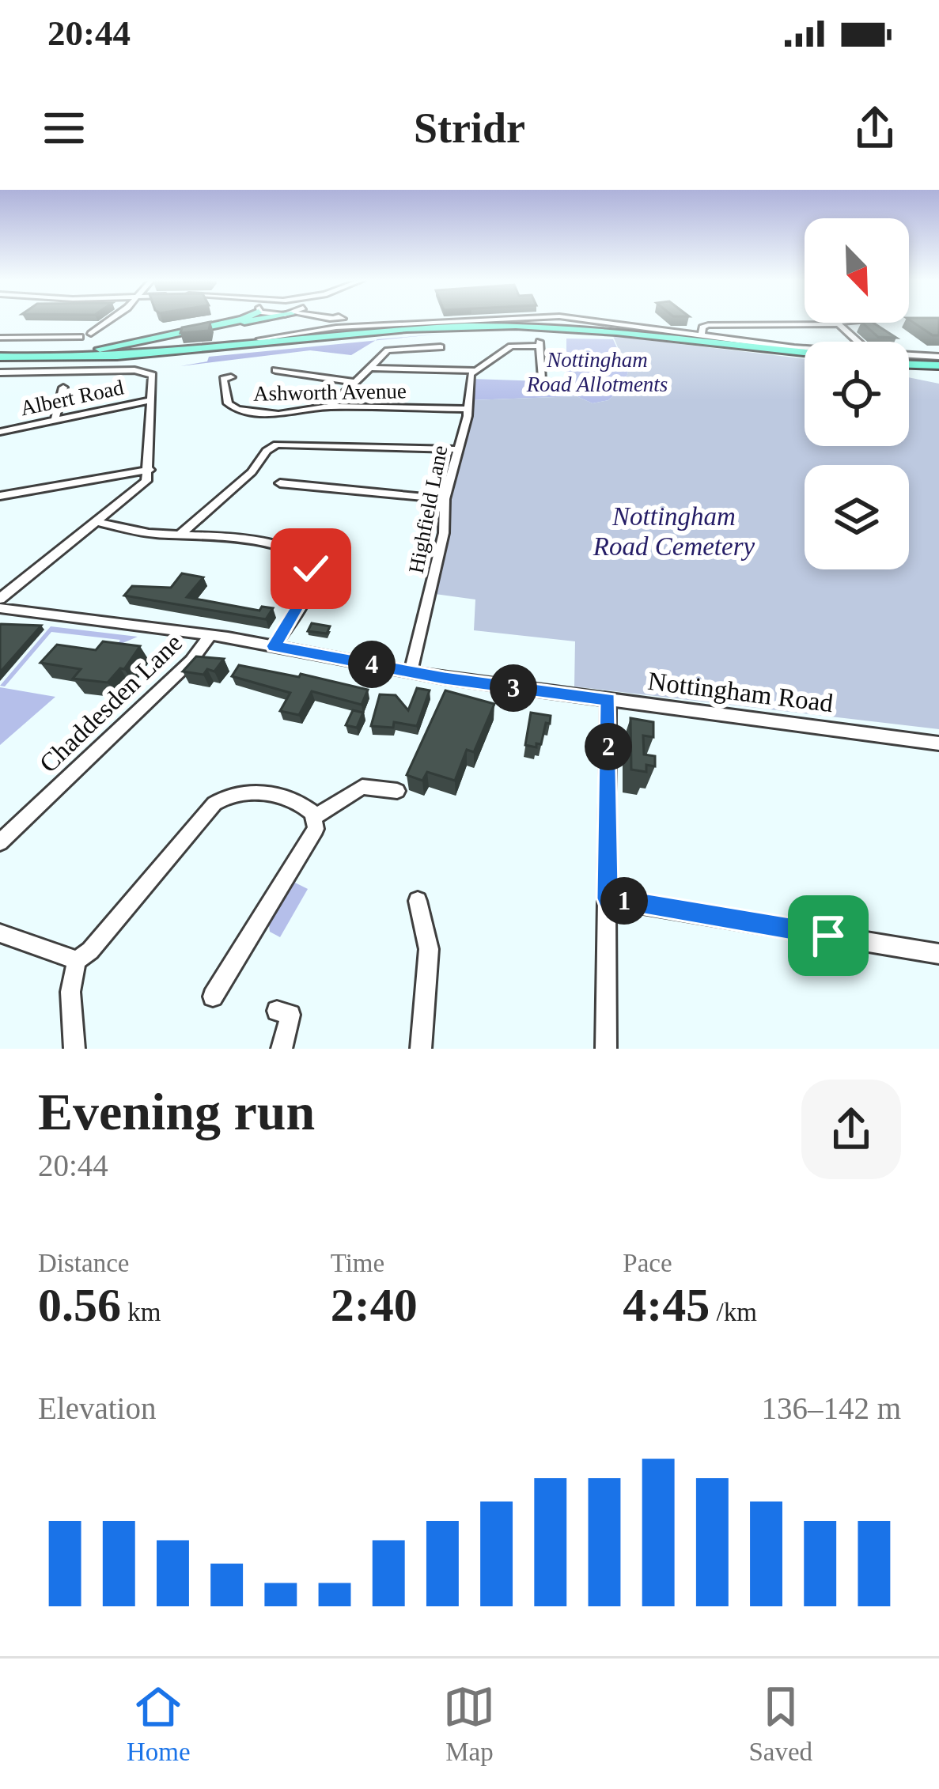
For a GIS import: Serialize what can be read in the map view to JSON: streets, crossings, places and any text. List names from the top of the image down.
{
  "streets": {
    "street": [
      "Ashworth Avenue",
      "Albert Road",
      "Highfield Lane",
      "Nottingham Road",
      "Chaddesden Lane"
    ]
  },
  "crossings": [
    ["Ashworth Avenue", "Highfield Lane"],
    ["Highfield Lane", "Nottingham Road"],
    ["Nottingham Road", "Chaddesden Lane"]
  ],
  "parks": ["Nottingham Road Allotments", "Nottingham Road Cemetery"],
  "north": "bottom right",
  "page": {
    "status": "20:44",
    "header": "Stridr",
    "pins": [
      "4",
      "3",
      "2",
      "1"
    ],
    "heading": ["Evening run", "20:44"],
    "stats": [
      ["Distance", "0.56 km"],
      ["Time", "2:40"],
      ["Pace", "4:45 /km"]
    ],
    "chart": ["Elevation", "136–142 m"],
    "tabs": ["Home", "Map", "Saved"]
  }
}
